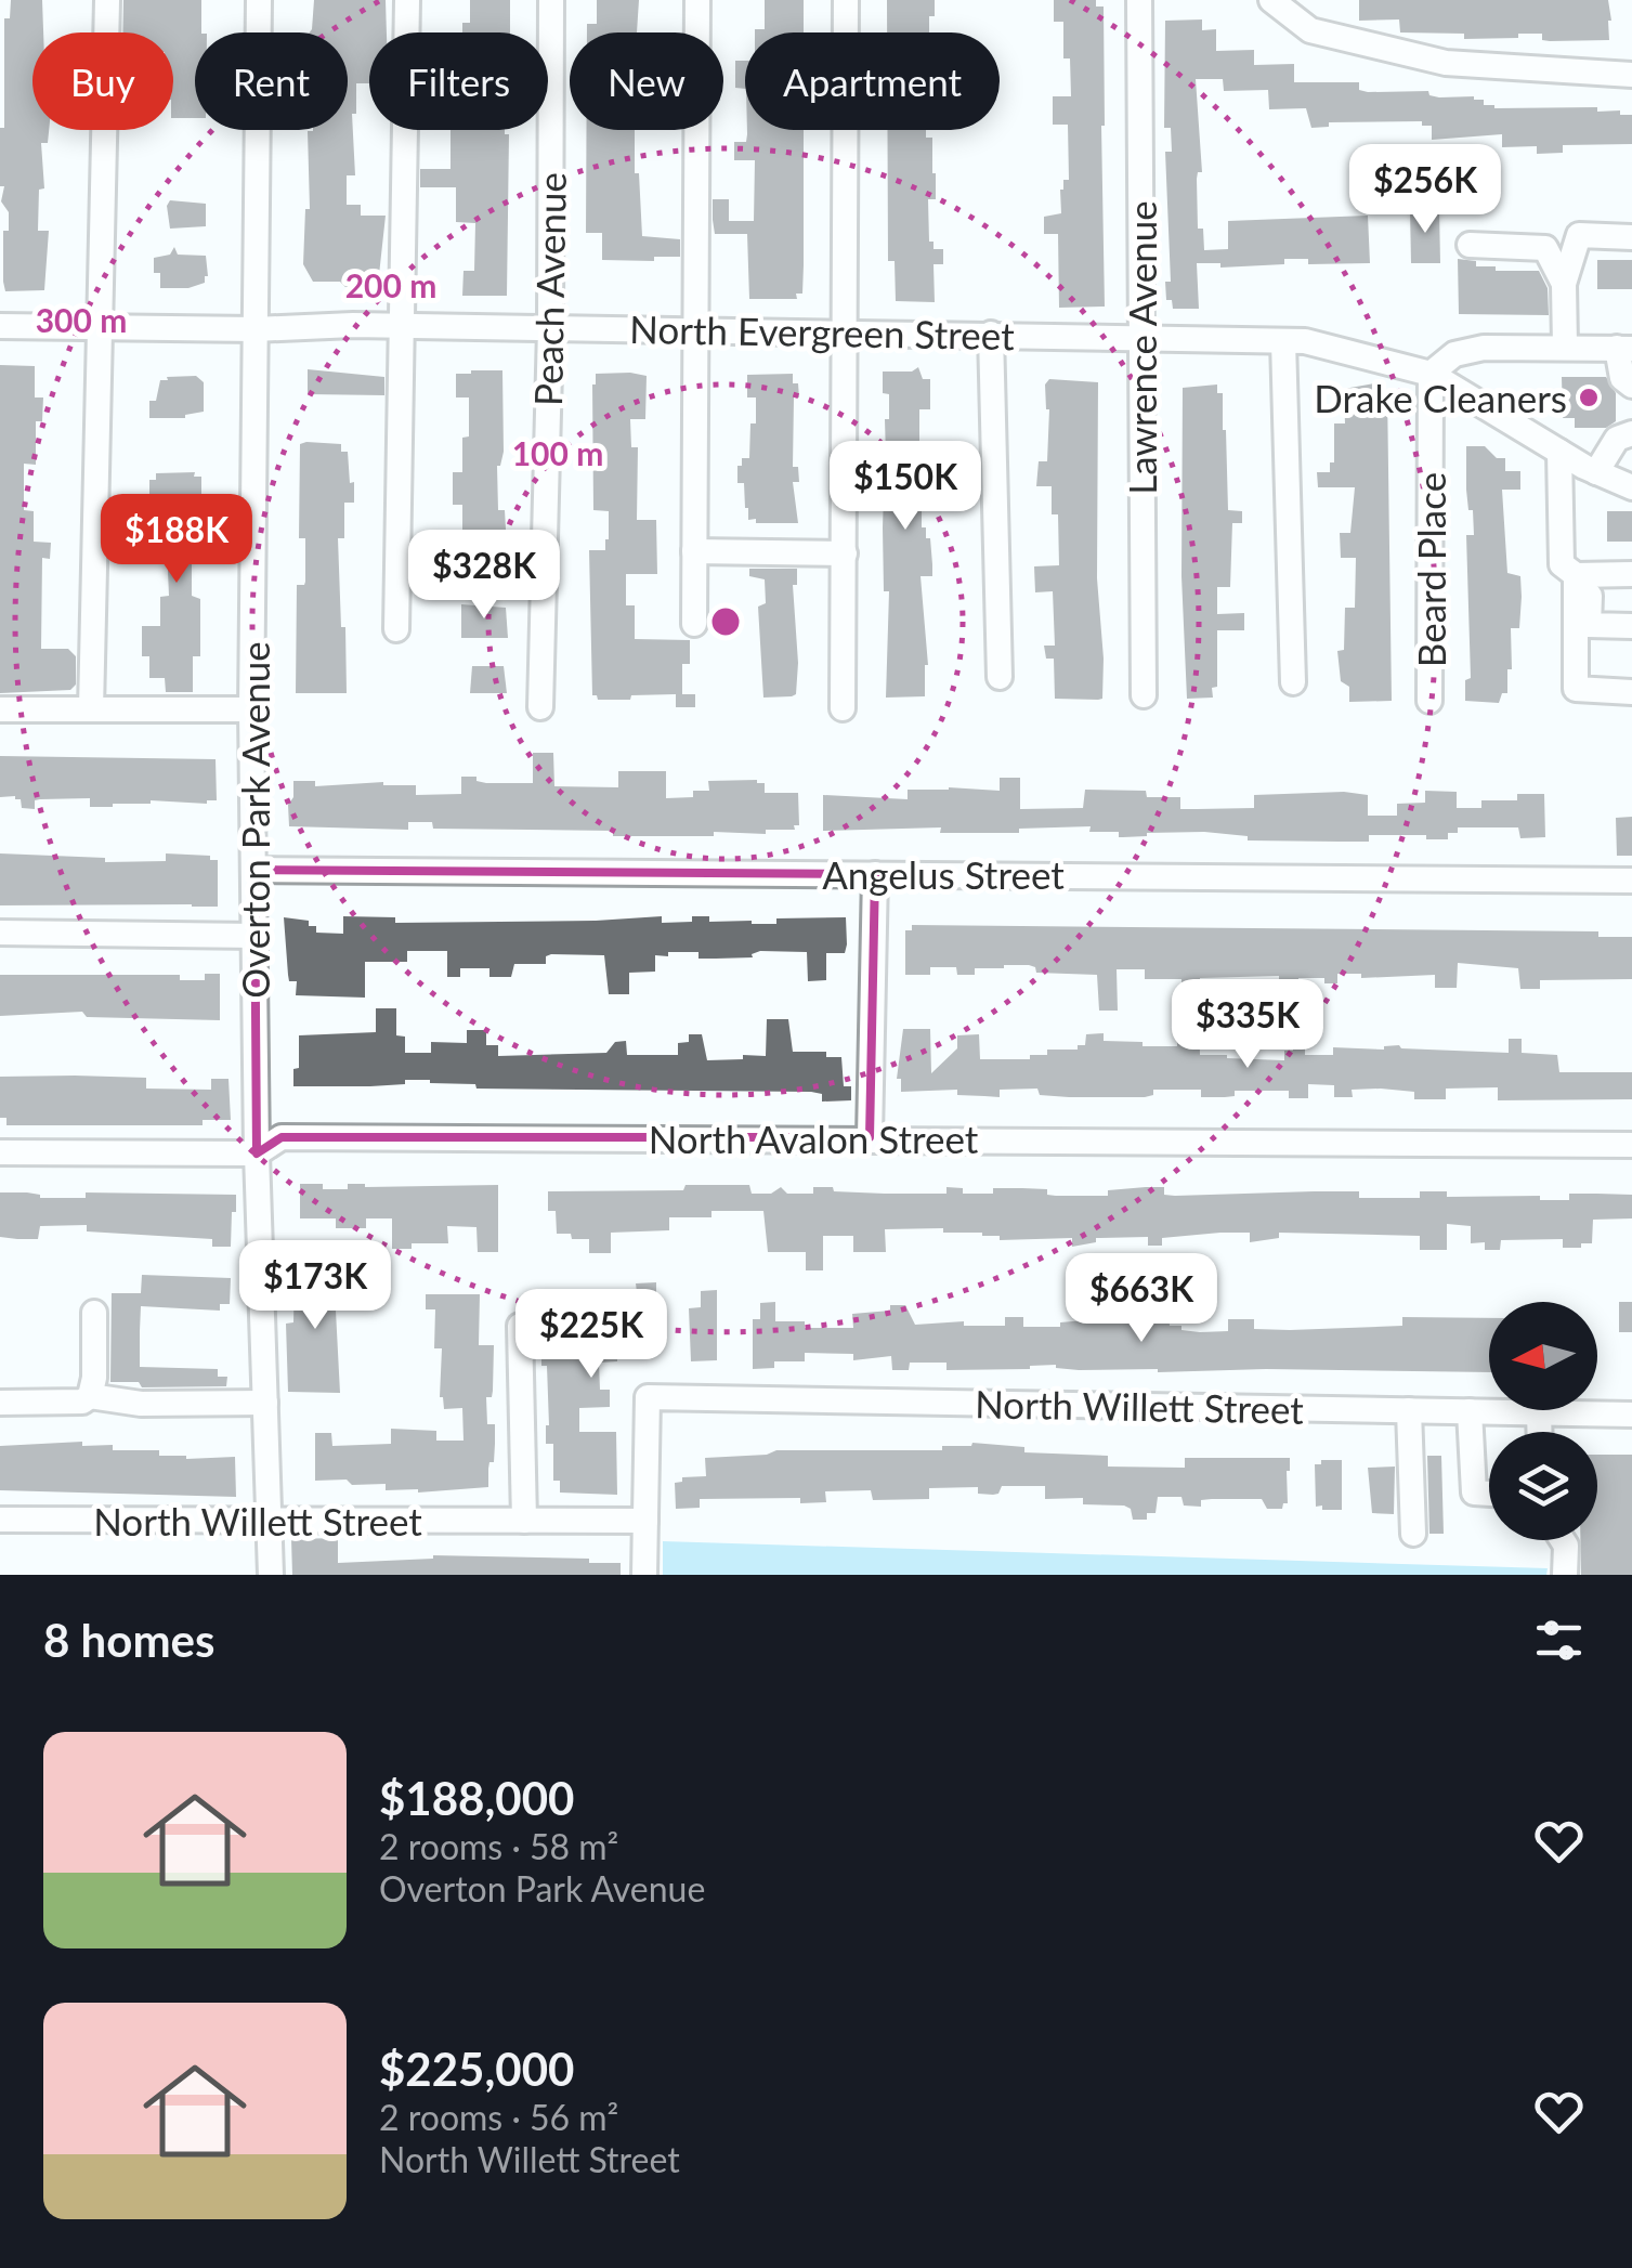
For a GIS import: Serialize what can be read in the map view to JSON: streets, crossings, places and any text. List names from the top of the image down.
{
  "streets": {
    "street": [
      "Peach Avenue",
      "North Evergreen Street",
      "Lawrence Avenue",
      "Beard Place",
      "Overton Park Avenue",
      "Angelus Street",
      "North Avalon Street",
      "North Willett Street"
    ]
  },
  "crossings": [
    ["Peach Avenue", "North Evergreen Street"],
    ["North Evergreen Street", "Lawrence Avenue"],
    ["North Evergreen Street", "Beard Place"],
    ["North Evergreen Street", "Overton Park Avenue"],
    ["Overton Park Avenue", "Angelus Street"],
    ["Overton Park Avenue", "North Avalon Street"],
    ["Overton Park Avenue", "North Willett Street"]
  ],
  "places": ["Drake Cleaners"],
  "north": "left",
  "page": {
    "chip": [
      "Buy",
      "Rent",
      "Filters",
      "New",
      "Apartment"
    ],
    "price": [
      "$256K",
      "$150K",
      "$188K",
      "$328K",
      "$335K",
      "$173K",
      "$663K",
      "$225K"
    ],
    "heading": "8 homes",
    "list": [
      {
        "name": "$188,000",
        "note": "2 rooms · 58 m² · Overton Park Avenue"
      },
      {
        "name": "$225,000",
        "note": "2 rooms · 56 m² · North Willett Street"
      }
    ]
  },
  "rings": ["200 m", "300 m", "100 m"]
}
